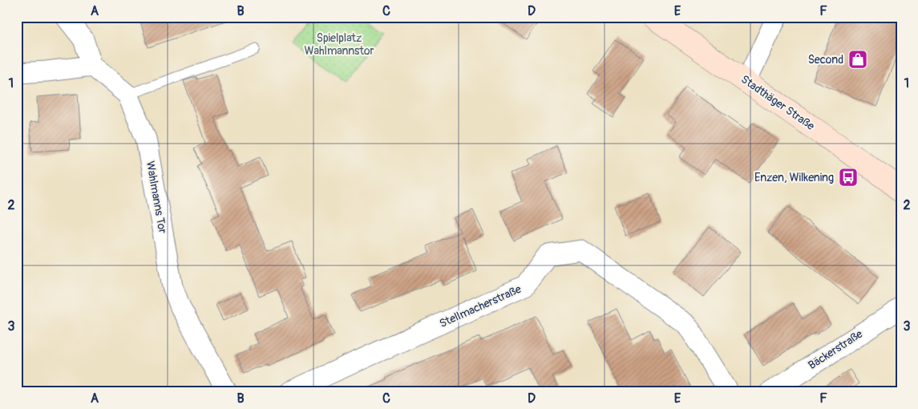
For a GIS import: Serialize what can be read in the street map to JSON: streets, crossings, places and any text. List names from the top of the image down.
{
  "streets": {
    "main road": ["Stadthäger Straße"],
    "street": ["Wahlmanns Tor", "Stellmacherstraße", "Bäckerstraße"]
  },
  "parks": ["Spielplatz Wahlmannstor"],
  "places": {
    "shop": ["Second"],
    "bus stop": ["Enzen, Wilkening"]
  },
  "grid": {
    "columns": [
      "A",
      "B",
      "C",
      "D",
      "E",
      "F"
    ],
    "rows": ["1", "2", "3"]
  }
}
